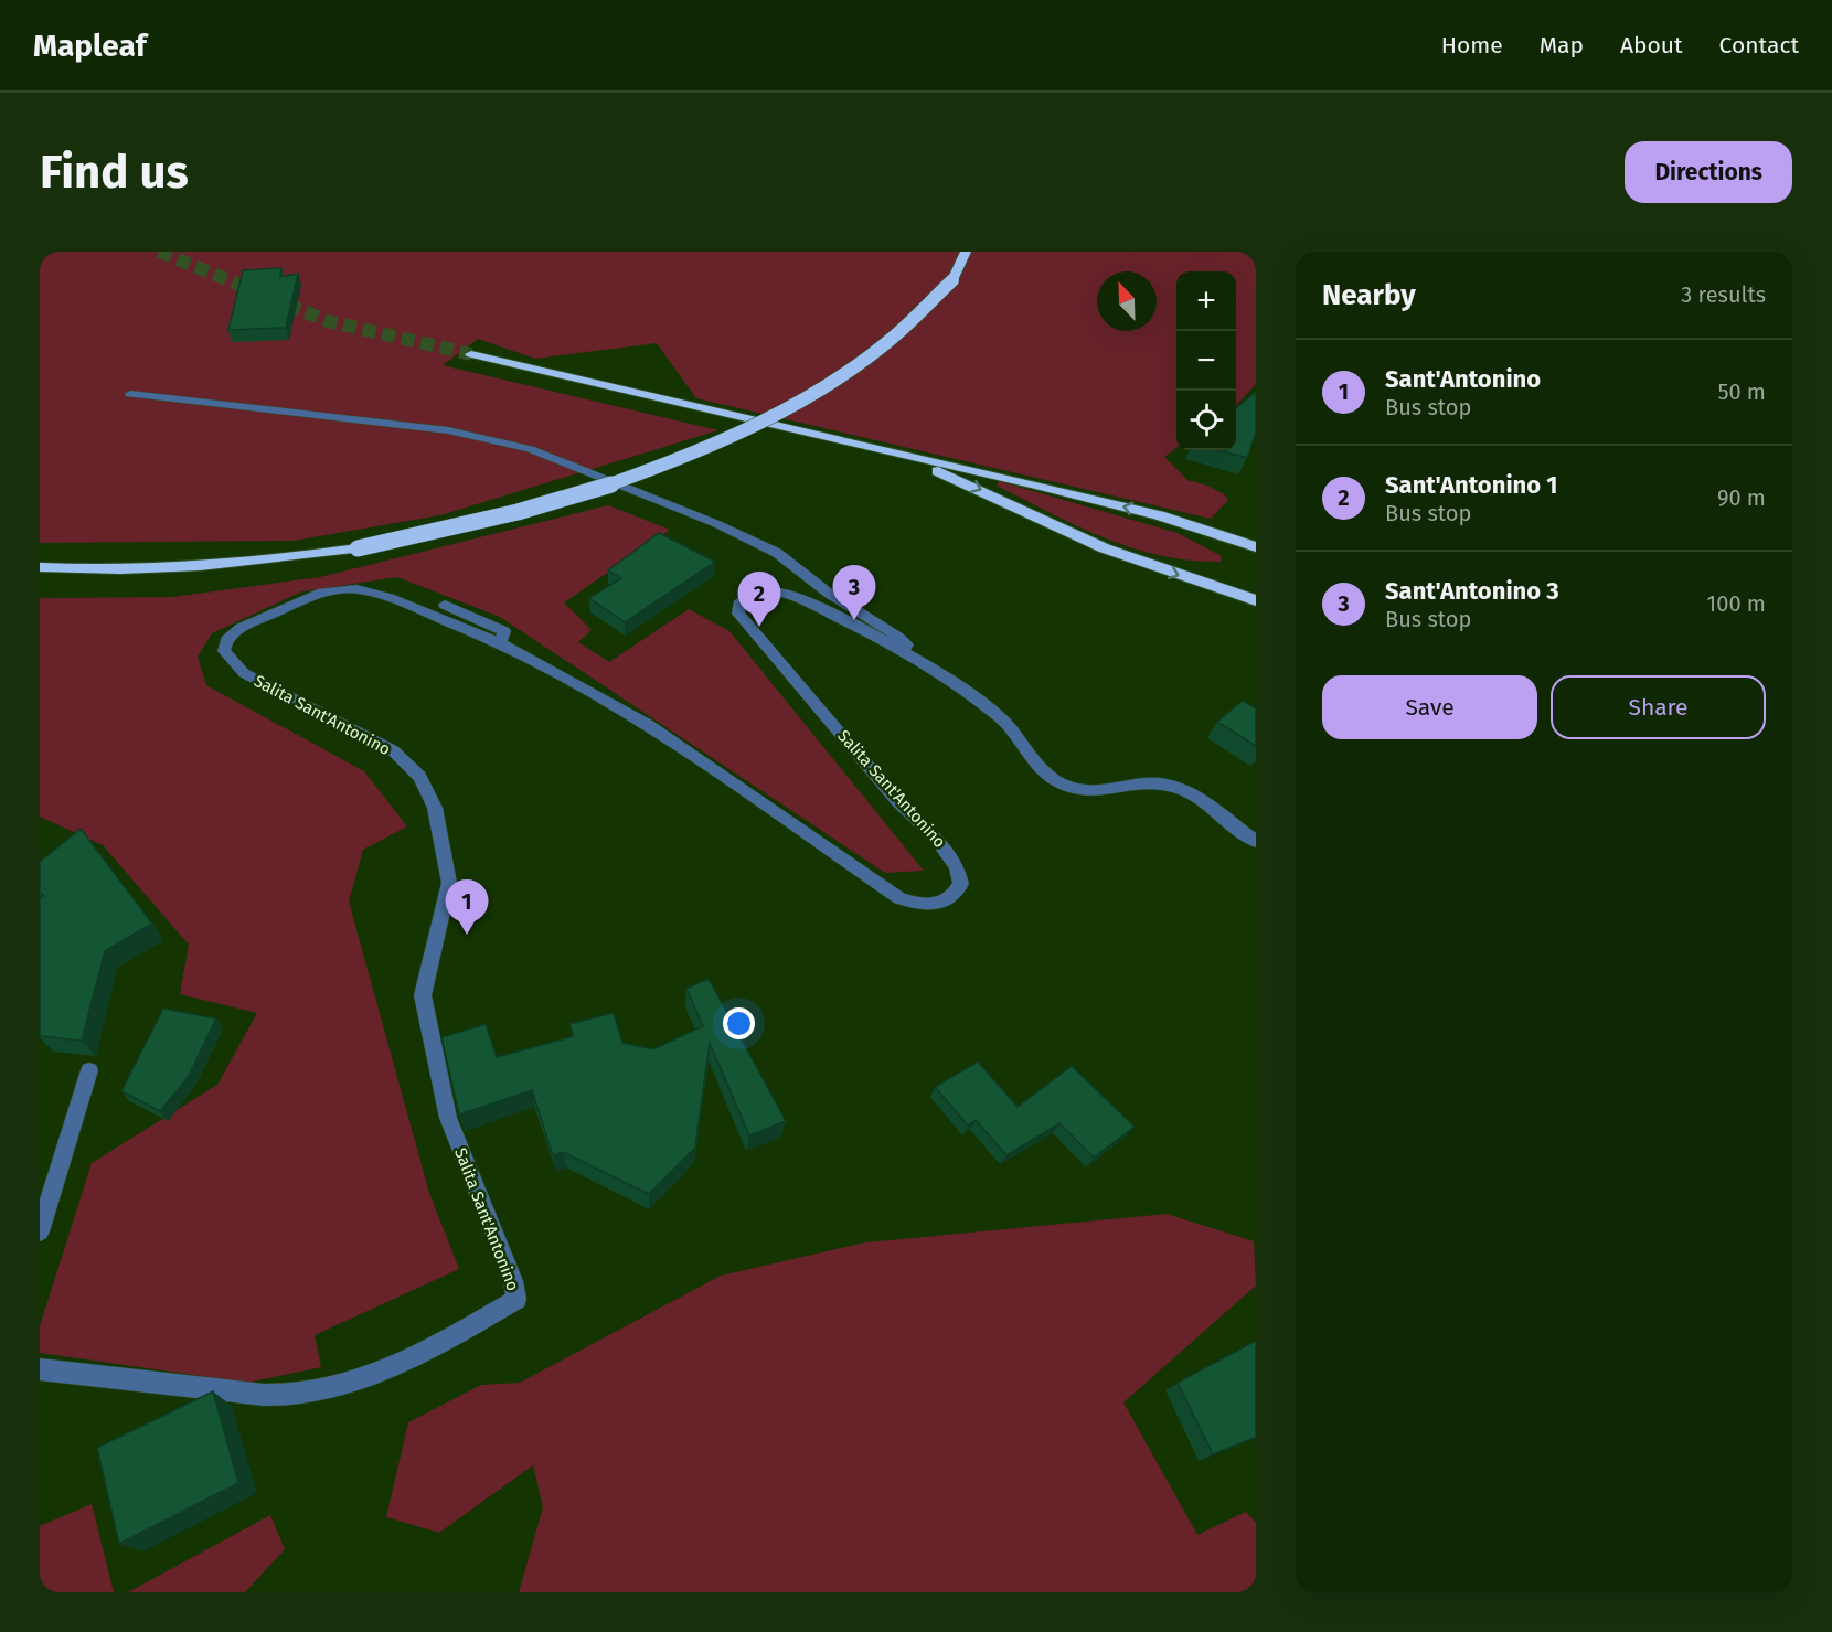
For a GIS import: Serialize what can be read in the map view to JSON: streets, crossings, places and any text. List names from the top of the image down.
{
  "streets": {
    "street": ["Salita Sant'Antonino"]
  },
  "north": "top left",
  "page": {
    "header": "Mapleaf",
    "nav": [
      "Home",
      "Map",
      "About",
      "Contact"
    ],
    "buttons": [
      "Directions",
      ["Save", "Share"]
    ],
    "title": "Find us",
    "heading": ["Nearby", "3 results"],
    "map_buttons": ["+", "−"],
    "list": [
      {
        "mark": "1",
        "name": "Sant'Antonino",
        "note": "Bus stop",
        "value": "50 m"
      },
      {
        "mark": "2",
        "name": "Sant'Antonino 1",
        "note": "Bus stop",
        "value": "90 m"
      },
      {
        "mark": "3",
        "name": "Sant'Antonino 3",
        "note": "Bus stop",
        "value": "100 m"
      }
    ],
    "pins": ["3", "2", "1"]
  }
}
